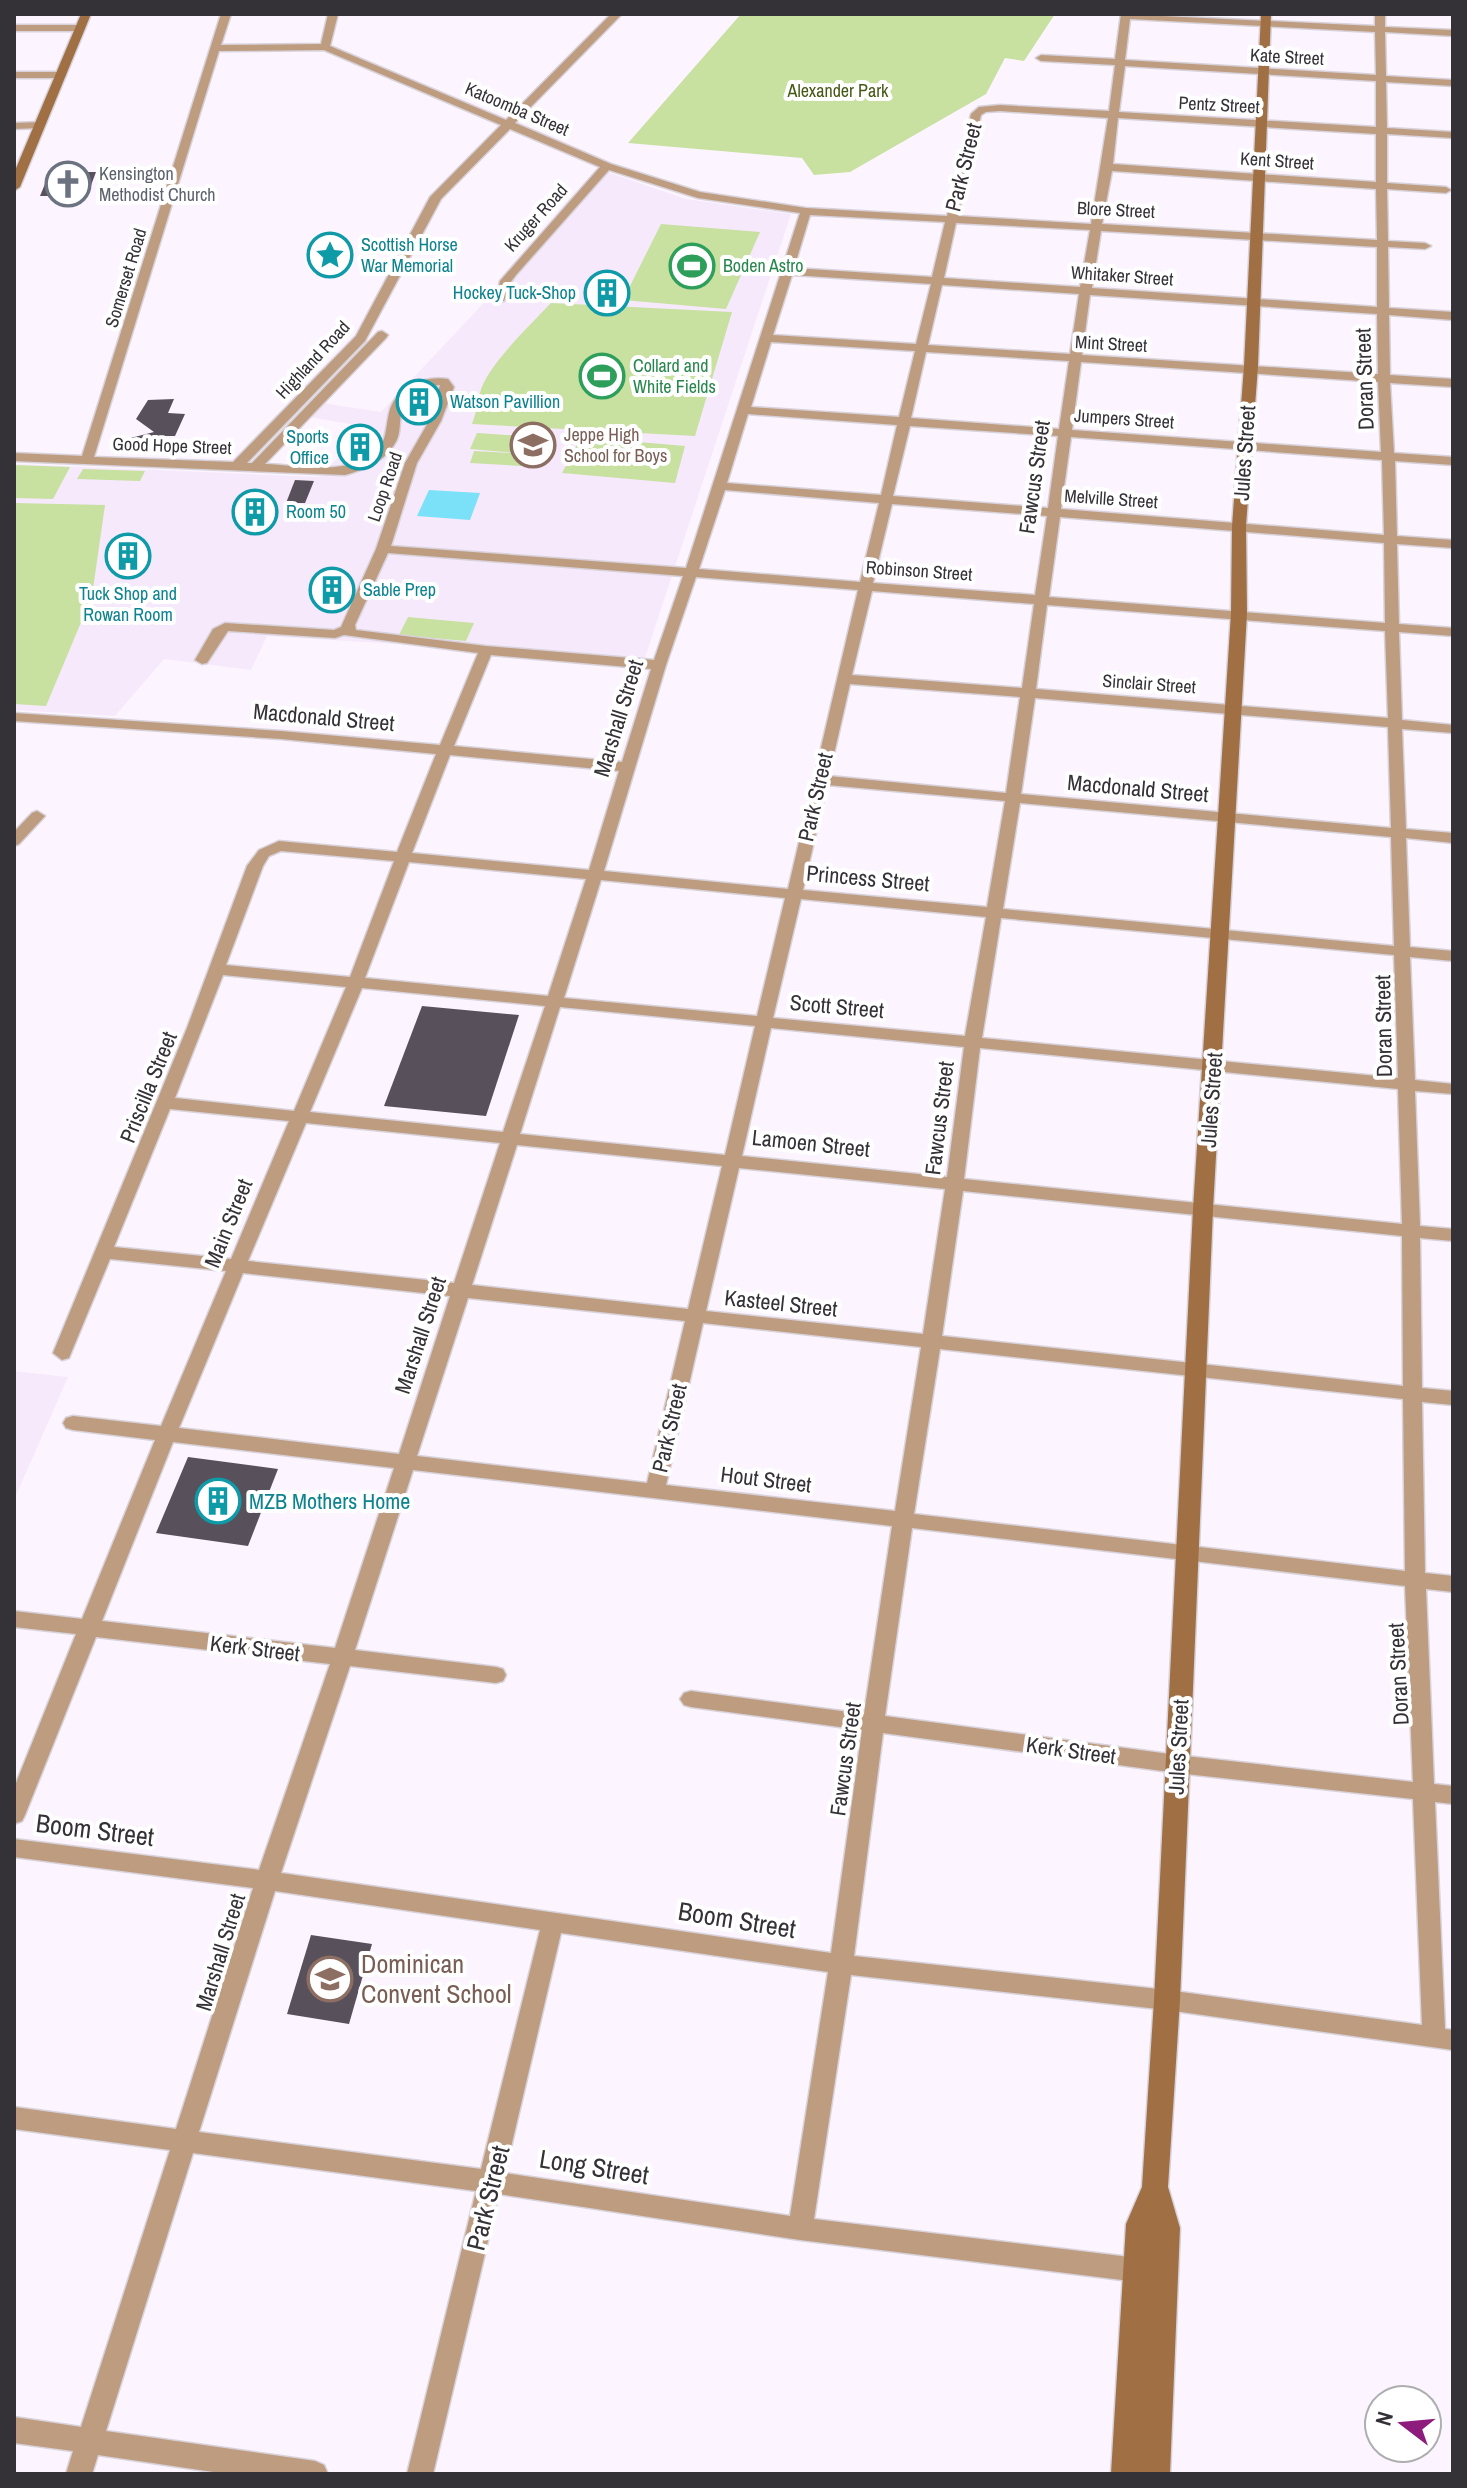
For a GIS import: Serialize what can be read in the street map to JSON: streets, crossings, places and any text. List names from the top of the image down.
{
  "streets": {
    "main road": ["Jules Street"],
    "street": [
      "Kate Street",
      "Pentz Street",
      "Katoomba Street",
      "Kent Street",
      "Park Street",
      "Blore Street",
      "Kruger Road",
      "Whitaker Street",
      "Somerset Road",
      "Mint Street",
      "Highland Road",
      "Doran Street",
      "Jumpers Street",
      "Good Hope Street",
      "Fawcus Street",
      "Loop Road",
      "Melville Street",
      "Robinson Street",
      "Sinclair Street",
      "Macdonald Street",
      "Marshall Street",
      "Princess Street",
      "Scott Street",
      "Priscilla Street",
      "Lamoen Street",
      "Main Street",
      "Kasteel Street",
      "Hout Street",
      "Kerk Street",
      "Boom Street",
      "Long Street"
    ]
  },
  "crossings": [
    ["Kate Street", "Doran Street"],
    ["Kate Street", "Jules Street"],
    ["Kate Street", "Fawcus Street"],
    ["Pentz Street", "Park Street"],
    ["Pentz Street", "Doran Street"],
    ["Pentz Street", "Jules Street"],
    ["Pentz Street", "Fawcus Street"],
    ["Katoomba Street", "Blore Street"],
    ["Katoomba Street", "Kruger Road"],
    ["Katoomba Street", "Somerset Road"],
    ["Katoomba Street", "Highland Road"],
    ["Katoomba Street", "Marshall Street"],
    ["Kent Street", "Doran Street"],
    ["Kent Street", "Jules Street"],
    ["Kent Street", "Fawcus Street"],
    ["Park Street", "Blore Street"],
    ["Park Street", "Whitaker Street"],
    ["Park Street", "Mint Street"],
    ["Park Street", "Jumpers Street"],
    ["Park Street", "Melville Street"],
    ["Park Street", "Robinson Street"],
    ["Park Street", "Sinclair Street"],
    ["Park Street", "Macdonald Street"],
    ["Park Street", "Princess Street"],
    ["Park Street", "Scott Street"],
    ["Park Street", "Lamoen Street"],
    ["Park Street", "Kasteel Street"],
    ["Park Street", "Hout Street"],
    ["Park Street", "Boom Street"],
    ["Park Street", "Long Street"],
    ["Blore Street", "Doran Street"],
    ["Blore Street", "Jules Street"],
    ["Blore Street", "Fawcus Street"],
    ["Blore Street", "Marshall Street"],
    ["Whitaker Street", "Doran Street"],
    ["Whitaker Street", "Jules Street"],
    ["Whitaker Street", "Fawcus Street"],
    ["Whitaker Street", "Marshall Street"],
    ["Somerset Road", "Good Hope Street"],
    ["Mint Street", "Doran Street"],
    ["Mint Street", "Jules Street"],
    ["Mint Street", "Fawcus Street"],
    ["Mint Street", "Marshall Street"],
    ["Highland Road", "Good Hope Street"],
    ["Doran Street", "Jumpers Street"],
    ["Doran Street", "Melville Street"],
    ["Doran Street", "Robinson Street"],
    ["Doran Street", "Sinclair Street"],
    ["Doran Street", "Macdonald Street"],
    ["Doran Street", "Princess Street"],
    ["Doran Street", "Scott Street"],
    ["Doran Street", "Lamoen Street"],
    ["Doran Street", "Kasteel Street"],
    ["Doran Street", "Hout Street"],
    ["Doran Street", "Kerk Street"],
    ["Doran Street", "Boom Street"],
    ["Jumpers Street", "Jules Street"],
    ["Jumpers Street", "Fawcus Street"],
    ["Jumpers Street", "Marshall Street"],
    ["Good Hope Street", "Loop Road"],
    ["Jules Street", "Melville Street"],
    ["Jules Street", "Robinson Street"],
    ["Jules Street", "Sinclair Street"],
    ["Jules Street", "Macdonald Street"],
    ["Jules Street", "Princess Street"],
    ["Jules Street", "Scott Street"],
    ["Jules Street", "Lamoen Street"],
    ["Jules Street", "Kasteel Street"],
    ["Jules Street", "Hout Street"],
    ["Jules Street", "Kerk Street"],
    ["Jules Street", "Boom Street"],
    ["Jules Street", "Long Street"],
    ["Fawcus Street", "Melville Street"],
    ["Fawcus Street", "Robinson Street"],
    ["Fawcus Street", "Sinclair Street"],
    ["Fawcus Street", "Macdonald Street"],
    ["Fawcus Street", "Princess Street"],
    ["Fawcus Street", "Scott Street"],
    ["Fawcus Street", "Lamoen Street"],
    ["Fawcus Street", "Kasteel Street"],
    ["Fawcus Street", "Hout Street"],
    ["Fawcus Street", "Kerk Street"],
    ["Fawcus Street", "Boom Street"],
    ["Fawcus Street", "Long Street"],
    ["Loop Road", "Robinson Street"],
    ["Melville Street", "Marshall Street"],
    ["Robinson Street", "Marshall Street"],
    ["Macdonald Street", "Marshall Street"],
    ["Macdonald Street", "Main Street"],
    ["Marshall Street", "Princess Street"],
    ["Marshall Street", "Scott Street"],
    ["Marshall Street", "Lamoen Street"],
    ["Marshall Street", "Kasteel Street"],
    ["Marshall Street", "Hout Street"],
    ["Marshall Street", "Kerk Street"],
    ["Marshall Street", "Boom Street"],
    ["Marshall Street", "Long Street"],
    ["Princess Street", "Priscilla Street"],
    ["Princess Street", "Main Street"],
    ["Scott Street", "Priscilla Street"],
    ["Scott Street", "Main Street"],
    ["Priscilla Street", "Lamoen Street"],
    ["Priscilla Street", "Kasteel Street"],
    ["Lamoen Street", "Main Street"],
    ["Main Street", "Kasteel Street"],
    ["Main Street", "Hout Street"],
    ["Main Street", "Kerk Street"]
  ],
  "parks": ["Alexander Park"],
  "places": {
    "church": ["Kensington Methodist Church"],
    "place": ["Scottish Horse War Memorial"],
    "sports": ["Boden Astro", "Collard and White Fields"],
    "building": [
      "Hockey Tuck-Shop",
      "Watson Pavillion",
      "Sports Office",
      "Room 50",
      "Tuck Shop and Rowan Room",
      "Sable Prep",
      "MZB Mothers Home"
    ],
    "school or university": ["Jeppe High School for Boys", "Dominican Convent School"]
  },
  "north": "left"
}
